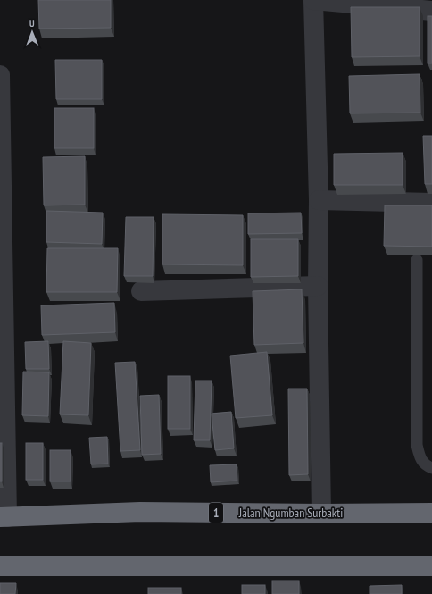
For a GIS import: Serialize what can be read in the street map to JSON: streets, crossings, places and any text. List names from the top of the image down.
{
  "streets": {
    "highway": ["1", "Jalan Ngumban Surbakti"]
  },
  "north": "top"
}
